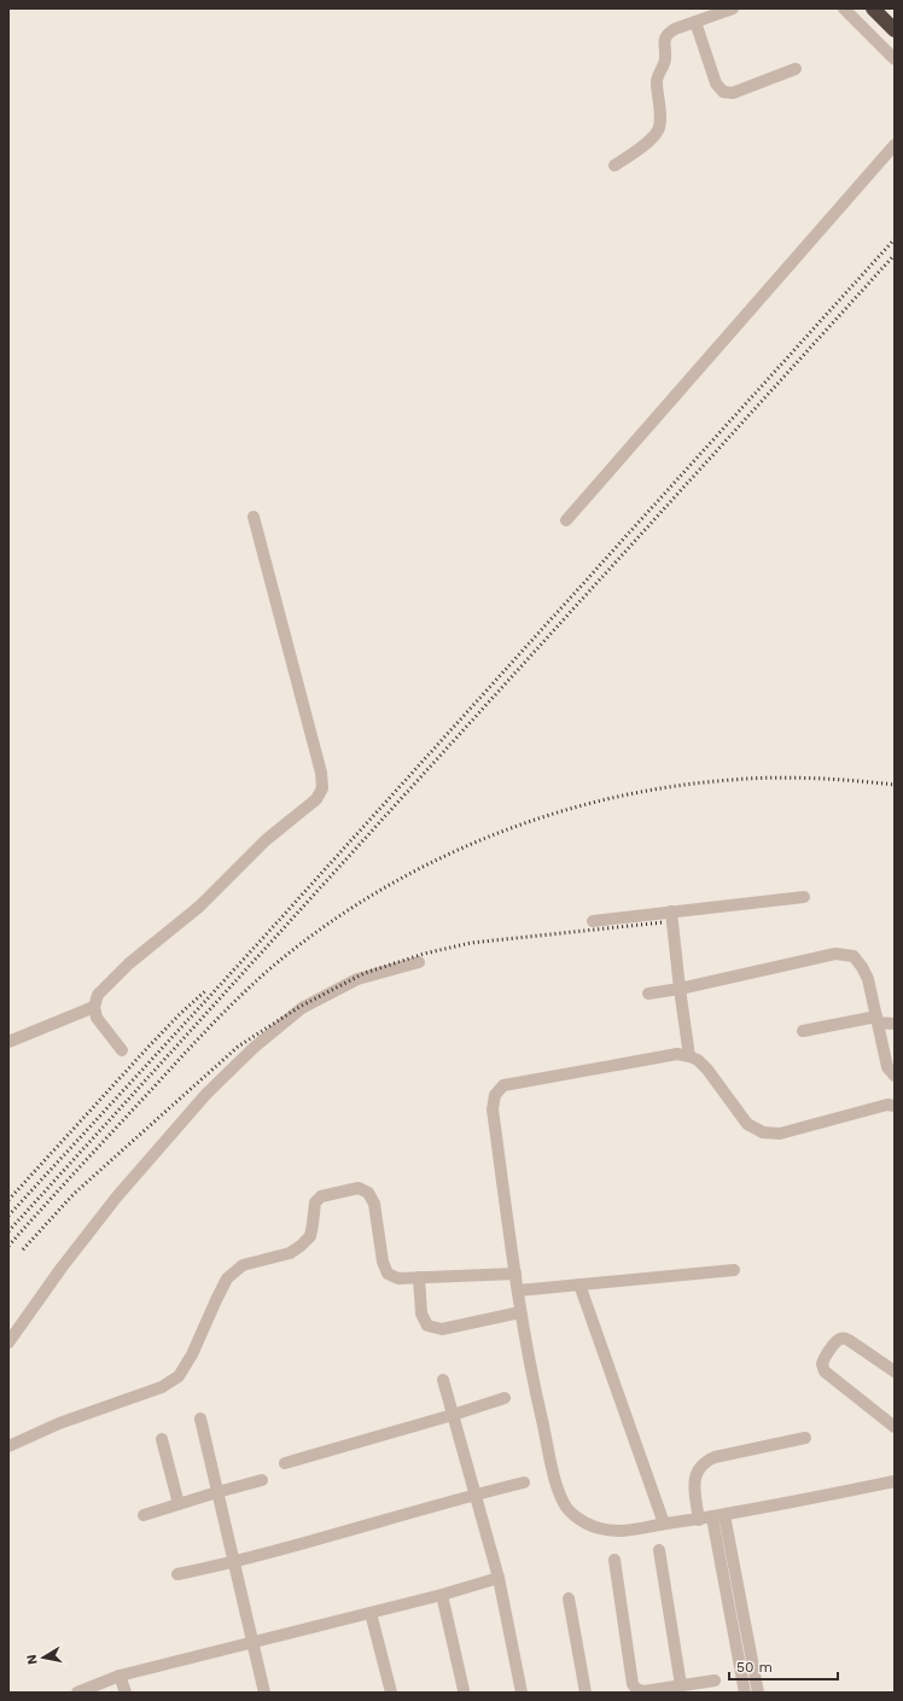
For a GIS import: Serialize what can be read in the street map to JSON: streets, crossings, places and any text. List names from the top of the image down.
{
  "scale_bar": "50 m",
  "north": "left"
}
